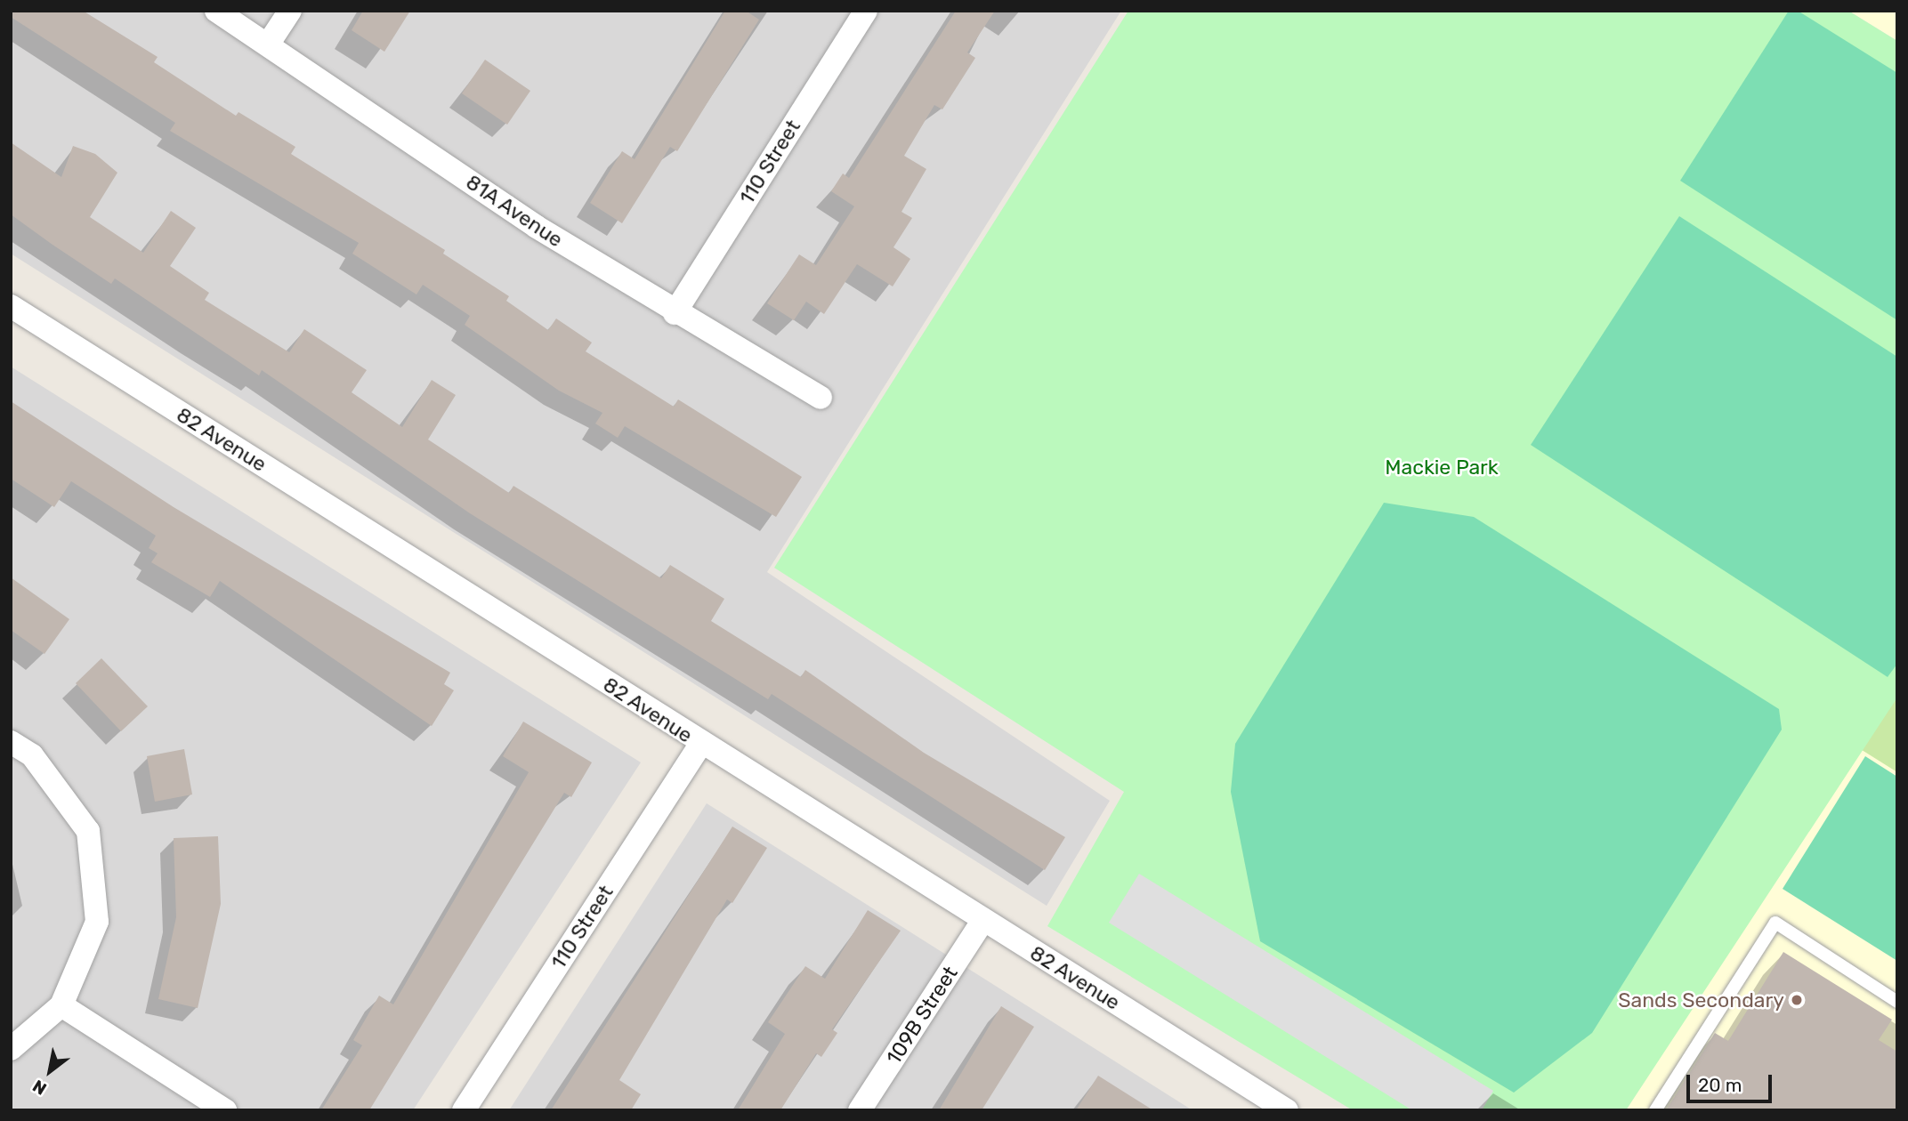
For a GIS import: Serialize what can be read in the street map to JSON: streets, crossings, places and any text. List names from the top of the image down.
{
  "streets": {
    "street": [
      "110 Street",
      "81A Avenue",
      "82 Avenue",
      "109B Street"
    ]
  },
  "crossings": [
    ["110 Street", "81A Avenue"],
    ["110 Street", "82 Avenue"],
    ["82 Avenue", "109B Street"]
  ],
  "parks": ["Mackie Park"],
  "places": ["Sands Secondary"],
  "scale_bar": "20 m",
  "north": "bottom left"
}
